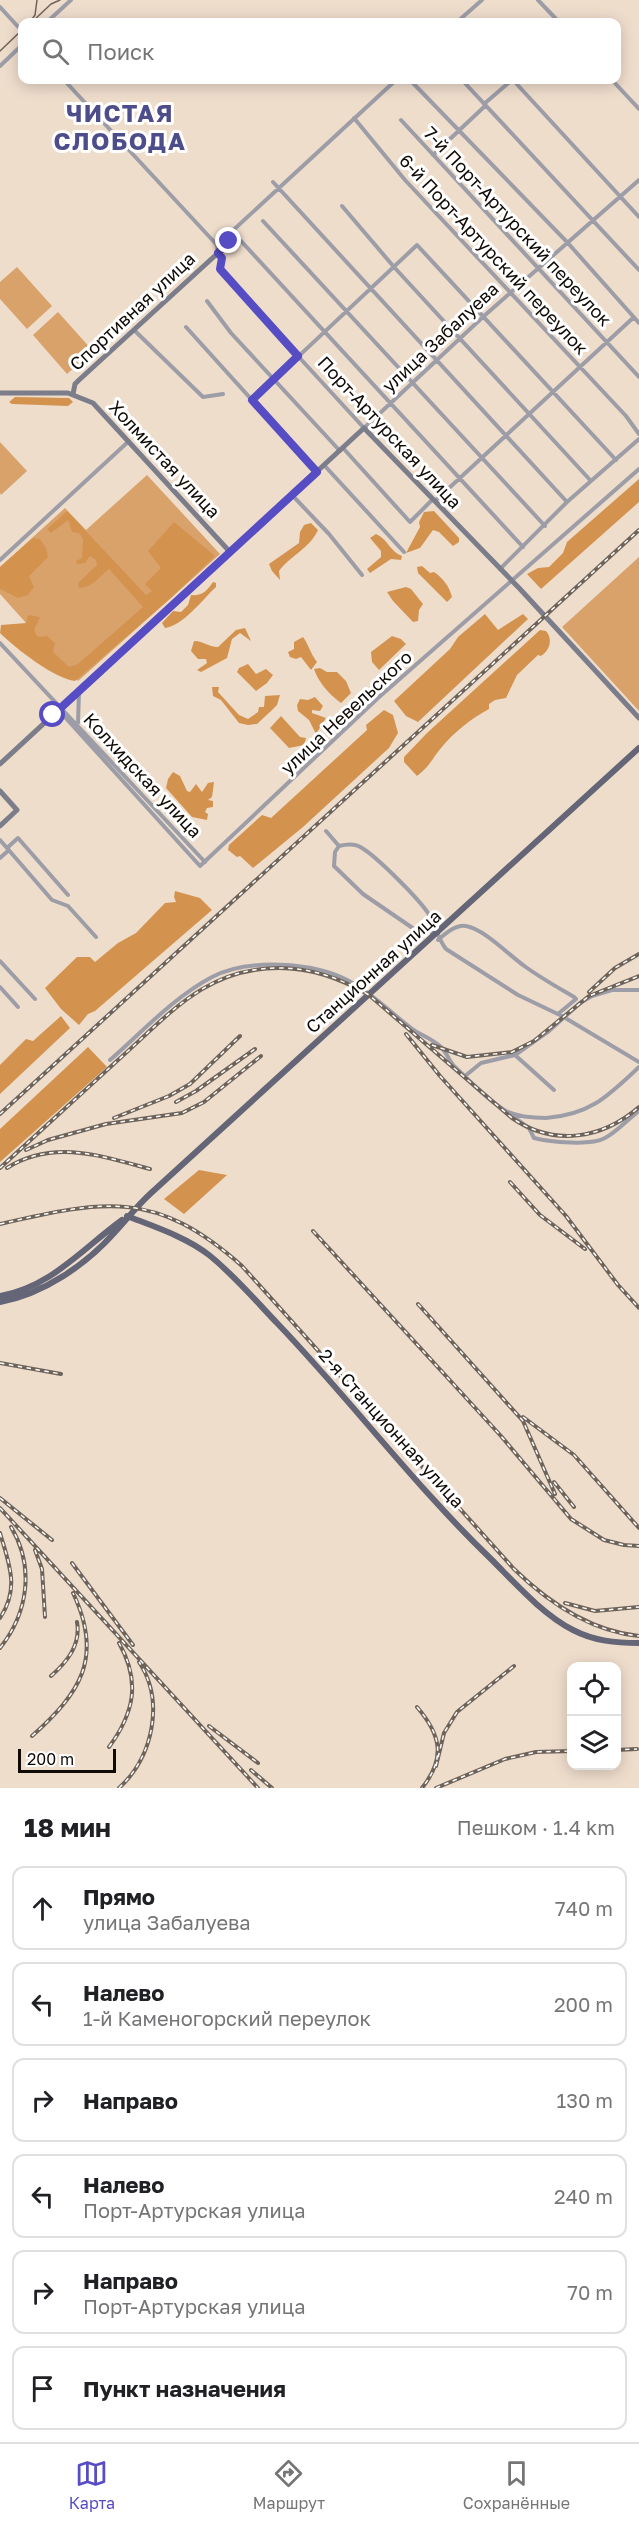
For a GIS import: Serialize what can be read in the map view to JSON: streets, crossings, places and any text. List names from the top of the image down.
{
  "streets": {
    "main road": ["Станционная улица", "2-я Станционная улица"],
    "street": [
      "7-й Порт-Артурский переулок",
      "6-й Порт-Артурский переулок",
      "Спортивная улица",
      "улица Забалуева",
      "Порт-Артурская улица",
      "Холмистая улица",
      "улица Невельского",
      "Колхидская улица"
    ]
  },
  "crossings": [
    ["7-й Порт-Артурский переулок", "улица Забалуева"],
    ["6-й Порт-Артурский переулок", "Спортивная улица"],
    ["6-й Порт-Артурский переулок", "улица Забалуева"],
    ["Спортивная улица", "Порт-Артурская улица"],
    ["Спортивная улица", "Холмистая улица"],
    ["улица Забалуева", "Порт-Артурская улица"],
    ["улица Забалуева", "Холмистая улица"],
    ["улица Забалуева", "Колхидская улица"],
    ["Порт-Артурская улица", "улица Невельского"],
    ["улица Невельского", "Колхидская улица"],
    ["Станционная улица", "2-я Станционная улица"]
  ],
  "districts": ["ЧИСТАЯ СЛОБОДА"],
  "scale_bar": "200 m",
  "page": {
    "search": "Поиск",
    "scale": "200 m",
    "heading": ["18 мин", "Пешком · 1.4 km"],
    "list": [
      ["Прямо", "улица Забалуева", "740 m"],
      ["Налево", "1-й Каменогорский переулок", "200 m"],
      ["Направо", "130 m"],
      ["Налево", "Порт-Артурская улица", "240 m"],
      ["Направо", "Порт-Артурская улица", "70 m"],
      "Пункт назначения"
    ],
    "nav": ["Карта", "Маршрут", "Сохранённые"]
  }
}
